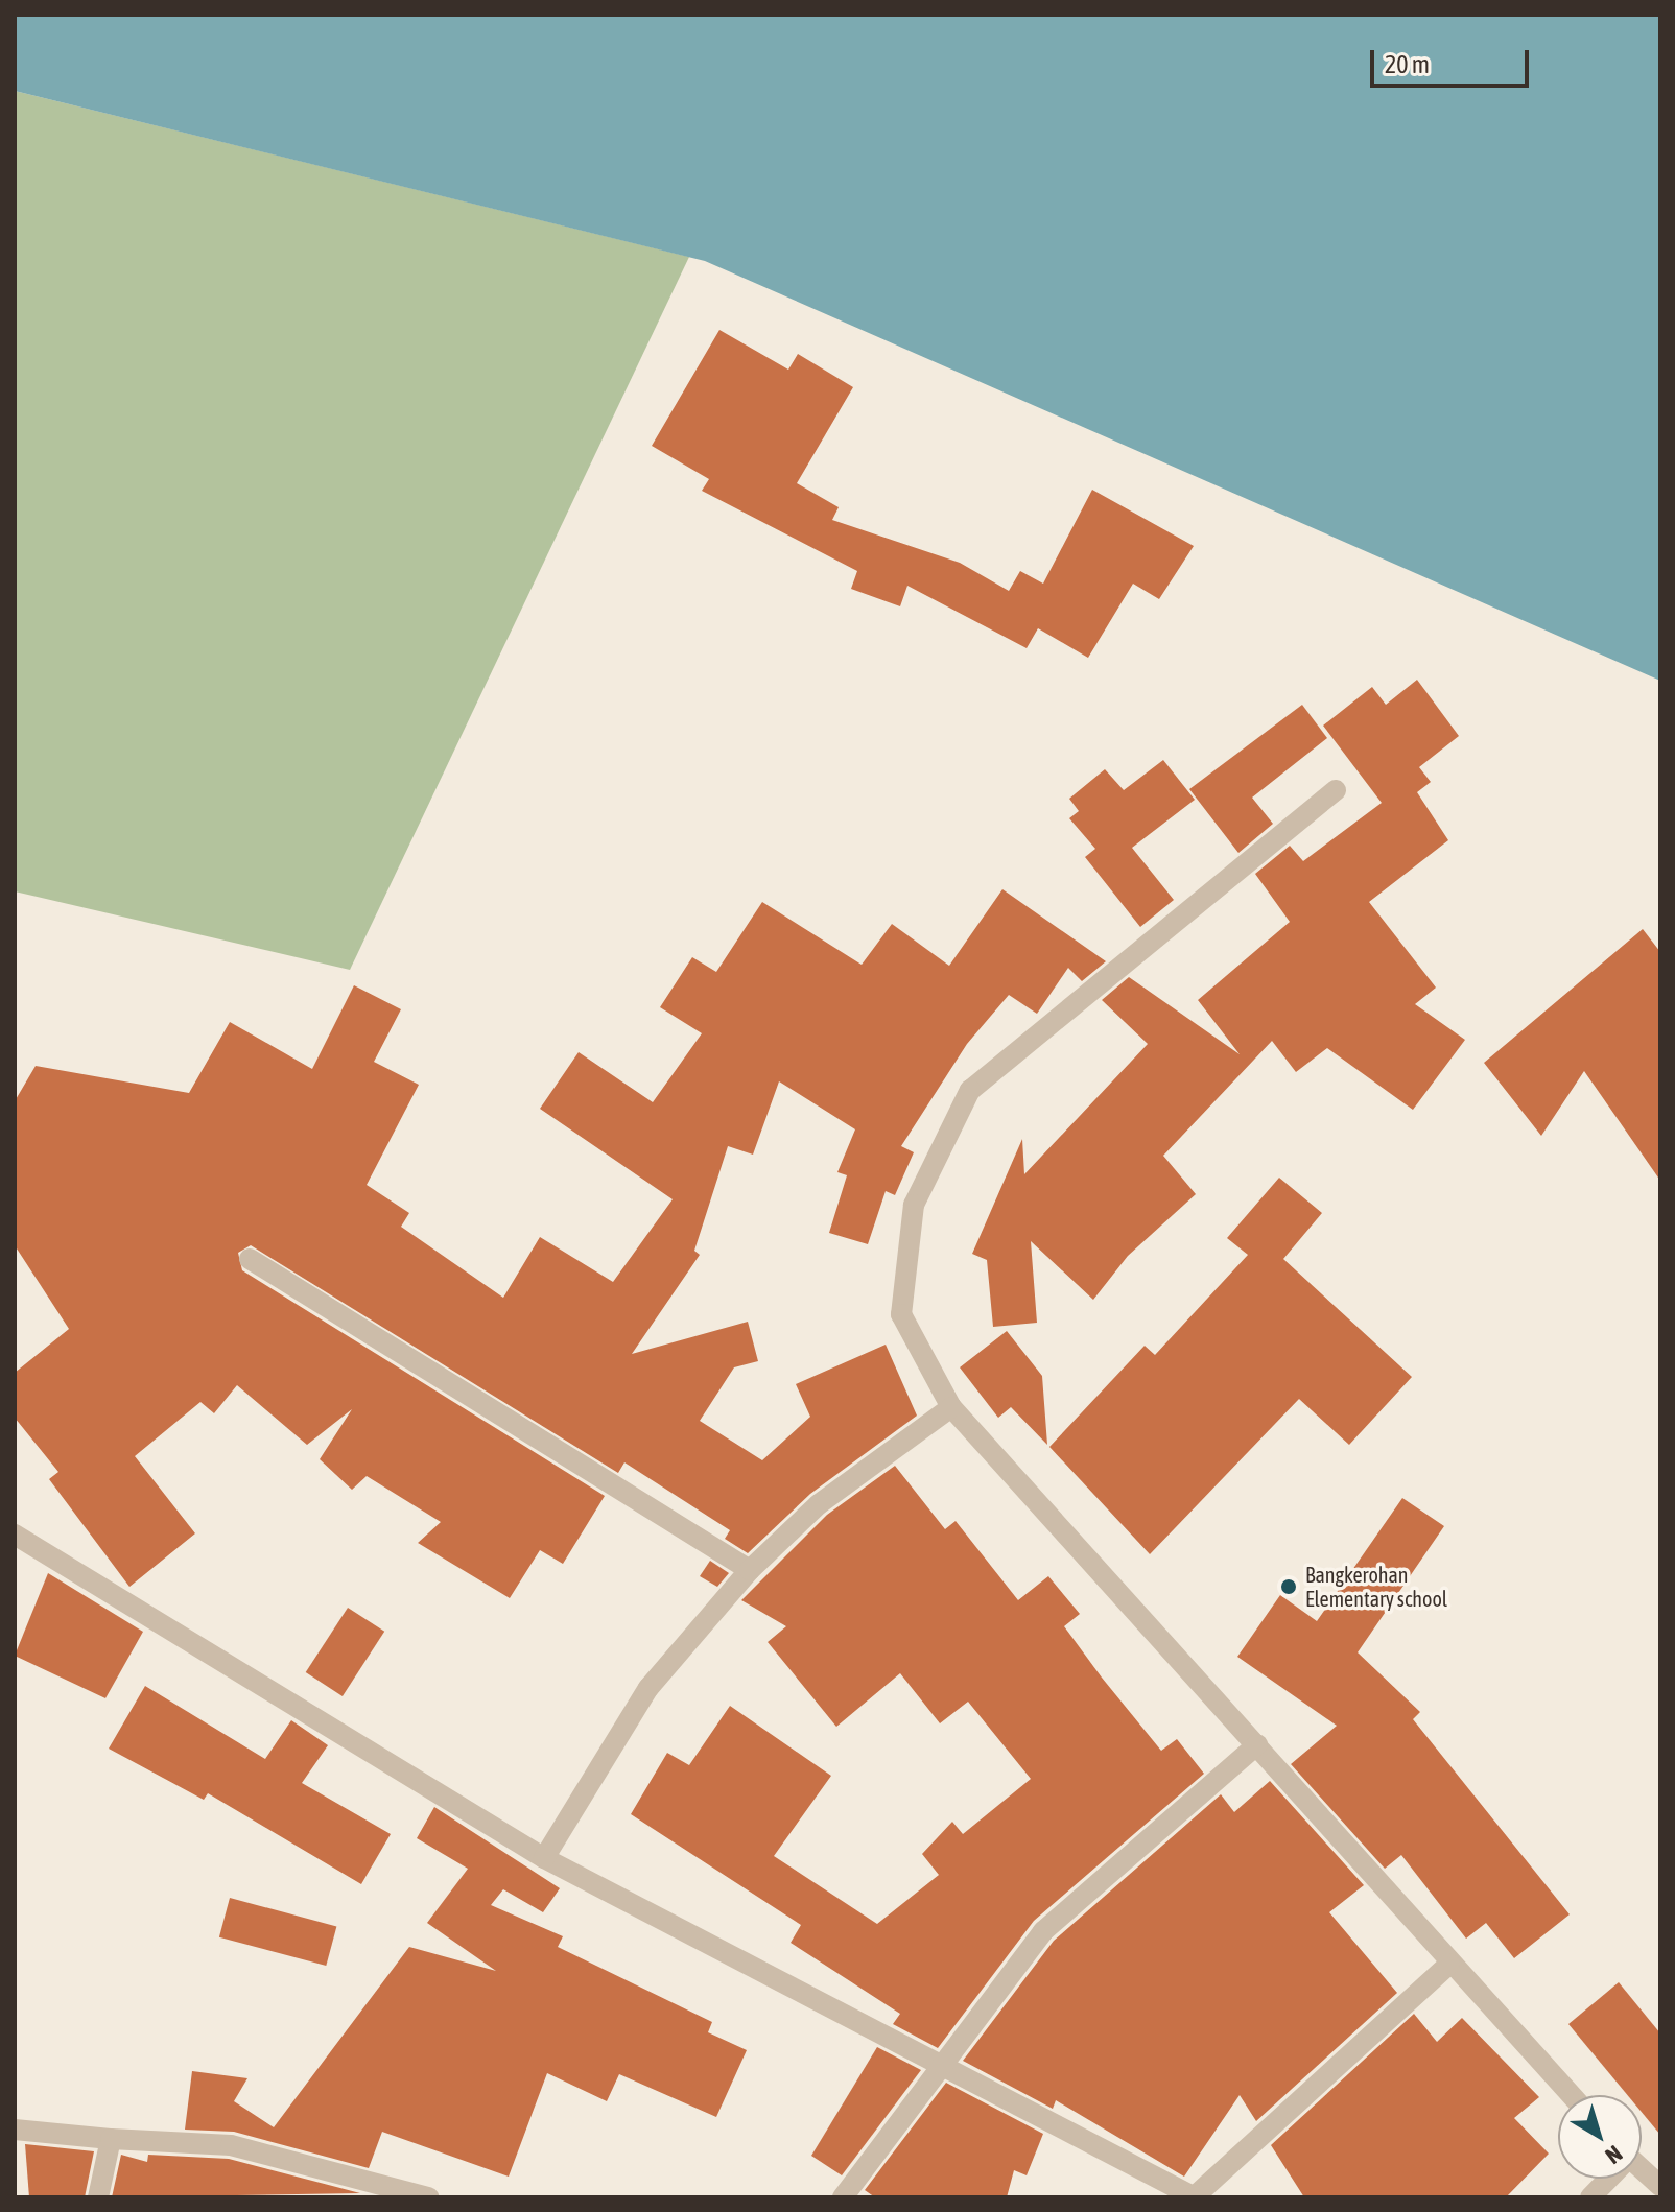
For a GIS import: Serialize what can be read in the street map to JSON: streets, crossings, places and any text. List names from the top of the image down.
{
  "places": ["Bangkerohan Elementary school"],
  "scale_bar": "20 m",
  "north": "bottom right"
}
